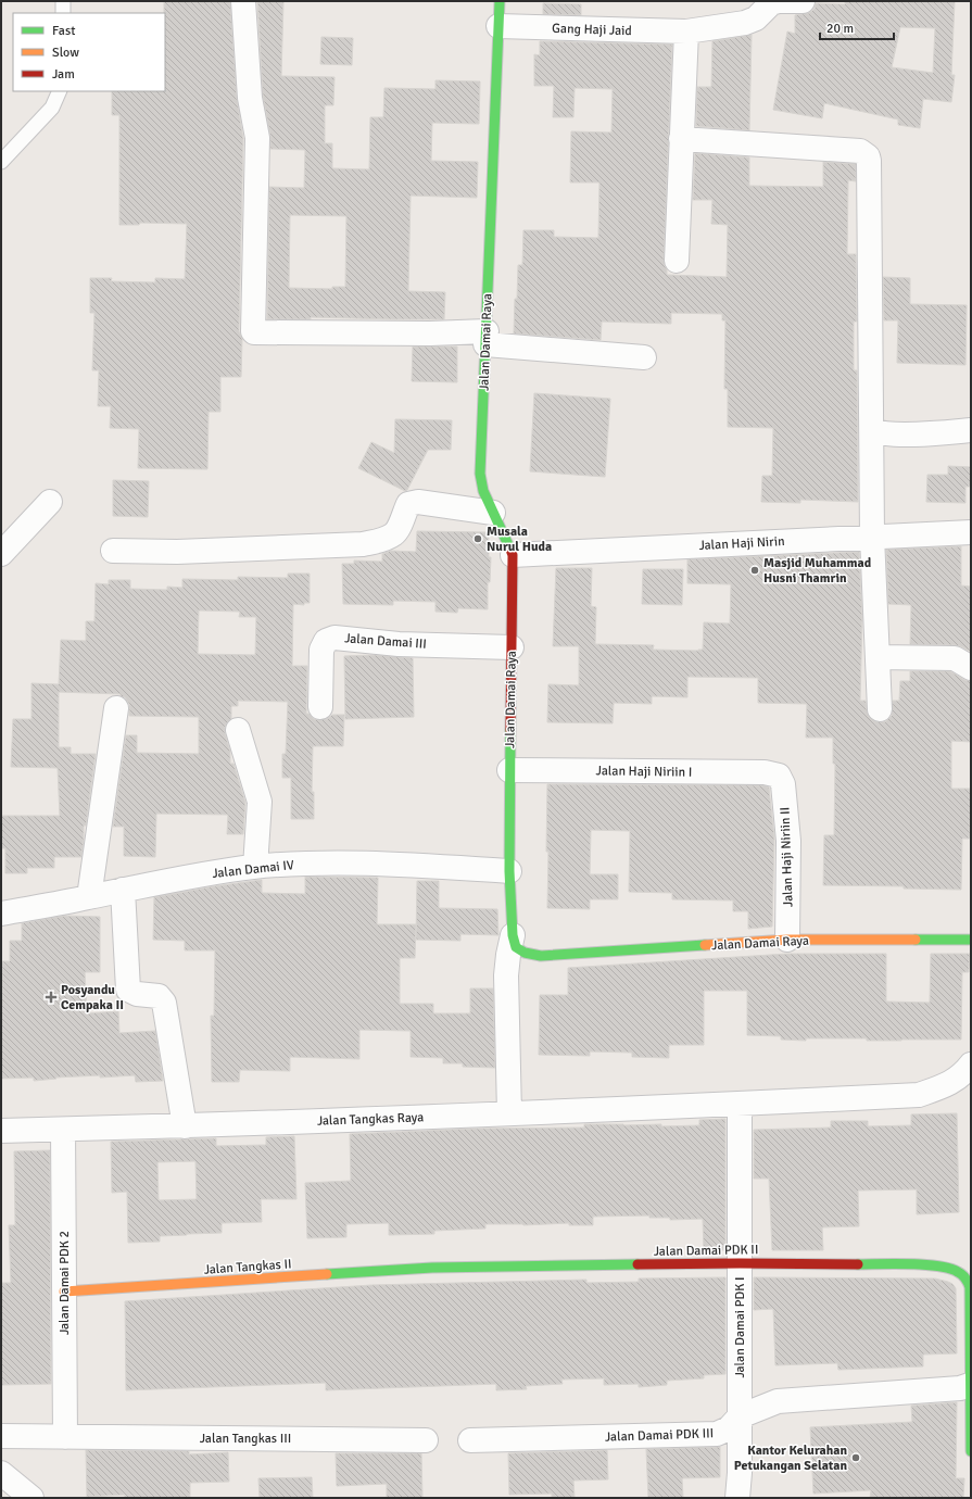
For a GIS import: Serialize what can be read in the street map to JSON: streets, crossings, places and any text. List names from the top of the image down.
{
  "streets": {
    "street": [
      "Gang Haji Jaid",
      "Jalan Damai Raya",
      "Jalan Haji Nirin",
      "Jalan Damai III",
      "Jalan Haji Niriin I",
      "Jalan Haji Niriin II",
      "Jalan Damai IV",
      "Jalan Tangkas Raya",
      "Jalan Damai PDK II",
      "Jalan Tangkas II",
      "Jalan Damai PDK 2",
      "Jalan Damai PDK I",
      "Jalan Damai PDK III",
      "Jalan Tangkas III"
    ]
  },
  "crossings": [
    ["Gang Haji Jaid", "Jalan Damai Raya"],
    ["Jalan Damai Raya", "Jalan Haji Nirin"],
    ["Jalan Damai Raya", "Jalan Damai III"],
    ["Jalan Damai Raya", "Jalan Haji Niriin I"],
    ["Jalan Damai Raya", "Jalan Haji Niriin II"],
    ["Jalan Damai Raya", "Jalan Damai IV"],
    ["Jalan Haji Niriin I", "Jalan Haji Niriin II"],
    ["Jalan Tangkas Raya", "Jalan Damai PDK 2"],
    ["Jalan Tangkas Raya", "Jalan Damai PDK I"],
    ["Jalan Damai PDK II", "Jalan Tangkas II"],
    ["Jalan Damai PDK II", "Jalan Damai PDK I"],
    ["Jalan Tangkas II", "Jalan Damai PDK 2"],
    ["Jalan Damai PDK 2", "Jalan Tangkas III"],
    ["Jalan Damai PDK I", "Jalan Damai PDK III"]
  ],
  "places": {
    "other": ["Musala Nurul Huda", "Masjid Muhammad Husni Thamrin", "Kantor Kelurahan Petukangan Selatan"],
    "health": ["Posyandu Cempaka II"]
  },
  "legend": ["Fast", "Slow", "Jam"],
  "scale_bar": "20 m"
}
